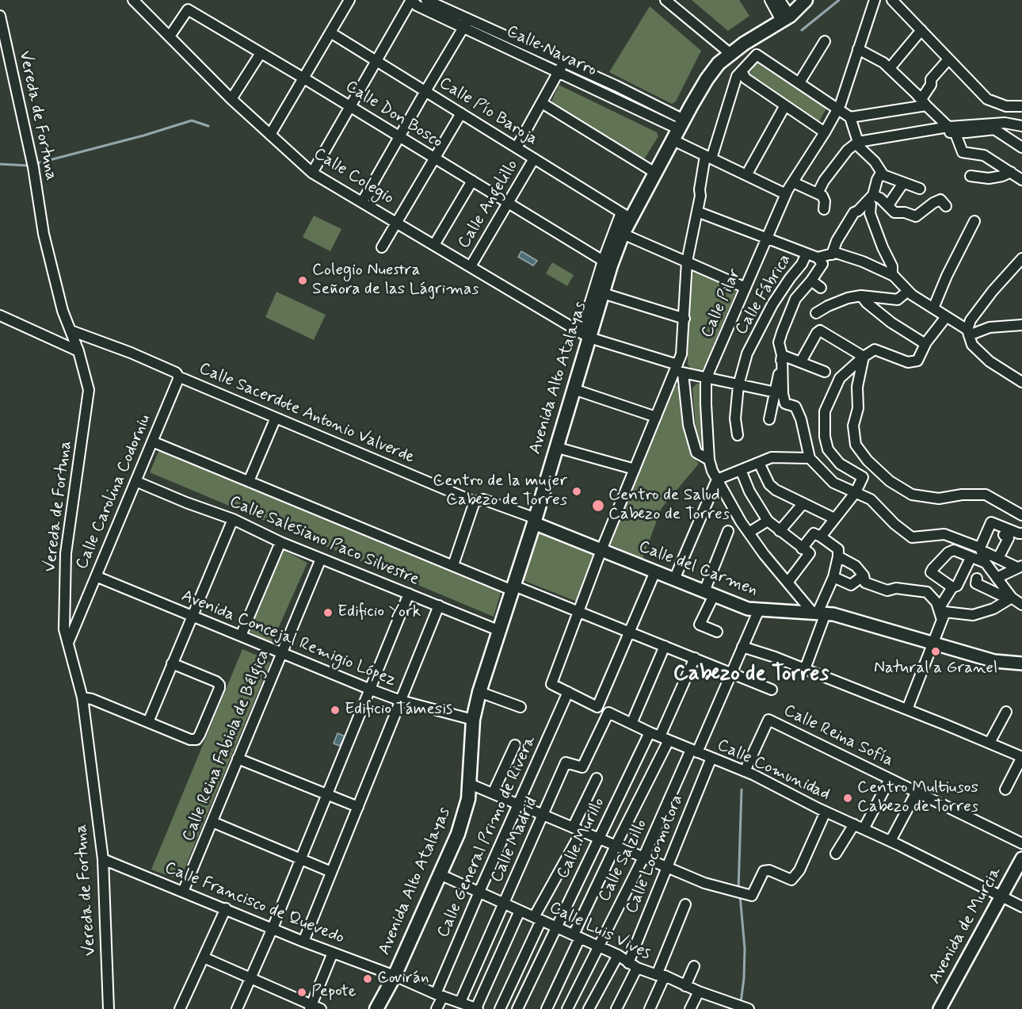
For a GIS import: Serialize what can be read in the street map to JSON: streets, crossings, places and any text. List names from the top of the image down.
{
  "streets": {
    "main road": ["Avenida Alto Atalayas"],
    "street": [
      "Calle Navarro",
      "Calle Pío Baroja",
      "Calle Don Bosco",
      "Vereda de Fortuna",
      "Calle Colegio",
      "Calle Angelillo",
      "Calle Fábrica",
      "Calle Pilar",
      "Calle Sacerdote Antonio Valverde",
      "Calle Carolina Codorniu",
      "Calle Salesiano Paco Silvestre",
      "Calle del Carmen",
      "Avenida Concejal Remigio López",
      "Calle Reina Sofía",
      "Calle Reina Fabiola de Bélgica",
      "Calle Comunidad",
      "Calle General Primo de Rivera",
      "Calle Murillo",
      "Calle Madrid",
      "Calle Locomotora",
      "Calle Salzillo",
      "Calle Francisco de Quevedo",
      "Avenida de Murcia",
      "Calle Luis Vives"
    ]
  },
  "crossings": [
    ["Calle Navarro", "Avenida Alto Atalayas"],
    ["Calle Pío Baroja", "Calle Angelillo"],
    ["Calle Pío Baroja", "Avenida Alto Atalayas"],
    ["Calle Don Bosco", "Calle Colegio"],
    ["Calle Don Bosco", "Calle Angelillo"],
    ["Calle Don Bosco", "Avenida Alto Atalayas"],
    ["Vereda de Fortuna", "Calle Sacerdote Antonio Valverde"],
    ["Vereda de Fortuna", "Calle Carolina Codorniu"],
    ["Vereda de Fortuna", "Calle Francisco de Quevedo"],
    ["Calle Colegio", "Calle Angelillo"],
    ["Calle Colegio", "Calle Fábrica"],
    ["Calle Colegio", "Calle Pilar"],
    ["Calle Colegio", "Avenida Alto Atalayas"],
    ["Calle Pilar", "Calle del Carmen"],
    ["Avenida Alto Atalayas", "Calle Sacerdote Antonio Valverde"],
    ["Avenida Alto Atalayas", "Calle Salesiano Paco Silvestre"],
    ["Avenida Alto Atalayas", "Calle del Carmen"],
    ["Avenida Alto Atalayas", "Avenida Concejal Remigio López"],
    ["Avenida Alto Atalayas", "Calle Francisco de Quevedo"],
    ["Avenida Alto Atalayas", "Calle Luis Vives"],
    ["Calle Sacerdote Antonio Valverde", "Calle Carolina Codorniu"],
    ["Calle Sacerdote Antonio Valverde", "Calle del Carmen"],
    ["Calle Carolina Codorniu", "Calle Salesiano Paco Silvestre"],
    ["Calle Carolina Codorniu", "Avenida Concejal Remigio López"],
    ["Calle Salesiano Paco Silvestre", "Calle Reina Fabiola de Bélgica"],
    ["Calle del Carmen", "Calle Salzillo"],
    ["Avenida Concejal Remigio López", "Calle Reina Fabiola de Bélgica"],
    ["Calle Reina Sofía", "Calle Comunidad"],
    ["Calle Reina Fabiola de Bélgica", "Calle Francisco de Quevedo"],
    ["Calle Comunidad", "Calle Murillo"],
    ["Calle Comunidad", "Calle Madrid"],
    ["Calle Comunidad", "Calle Locomotora"],
    ["Calle Comunidad", "Calle Salzillo"],
    ["Calle Comunidad", "Avenida de Murcia"],
    ["Calle General Primo de Rivera", "Calle Francisco de Quevedo"],
    ["Calle General Primo de Rivera", "Calle Luis Vives"],
    ["Calle Murillo", "Calle Luis Vives"],
    ["Calle Madrid", "Calle Francisco de Quevedo"],
    ["Calle Madrid", "Calle Luis Vives"],
    ["Calle Locomotora", "Calle Luis Vives"],
    ["Calle Salzillo", "Calle Luis Vives"]
  ],
  "districts": ["Cabezo de Torres"],
  "places": [
    "Colegio Nuestra Señora de las Lágrimas",
    "Centro de la mujer Cabezo de Torres",
    "Centro de Salud Cabezo de Torres",
    "Edificio York",
    "Natural a Granel",
    "Edificio Támesis",
    "Centro Multiusos Cabezo de Torres",
    "Covirán",
    "Pepote"
  ]
}
